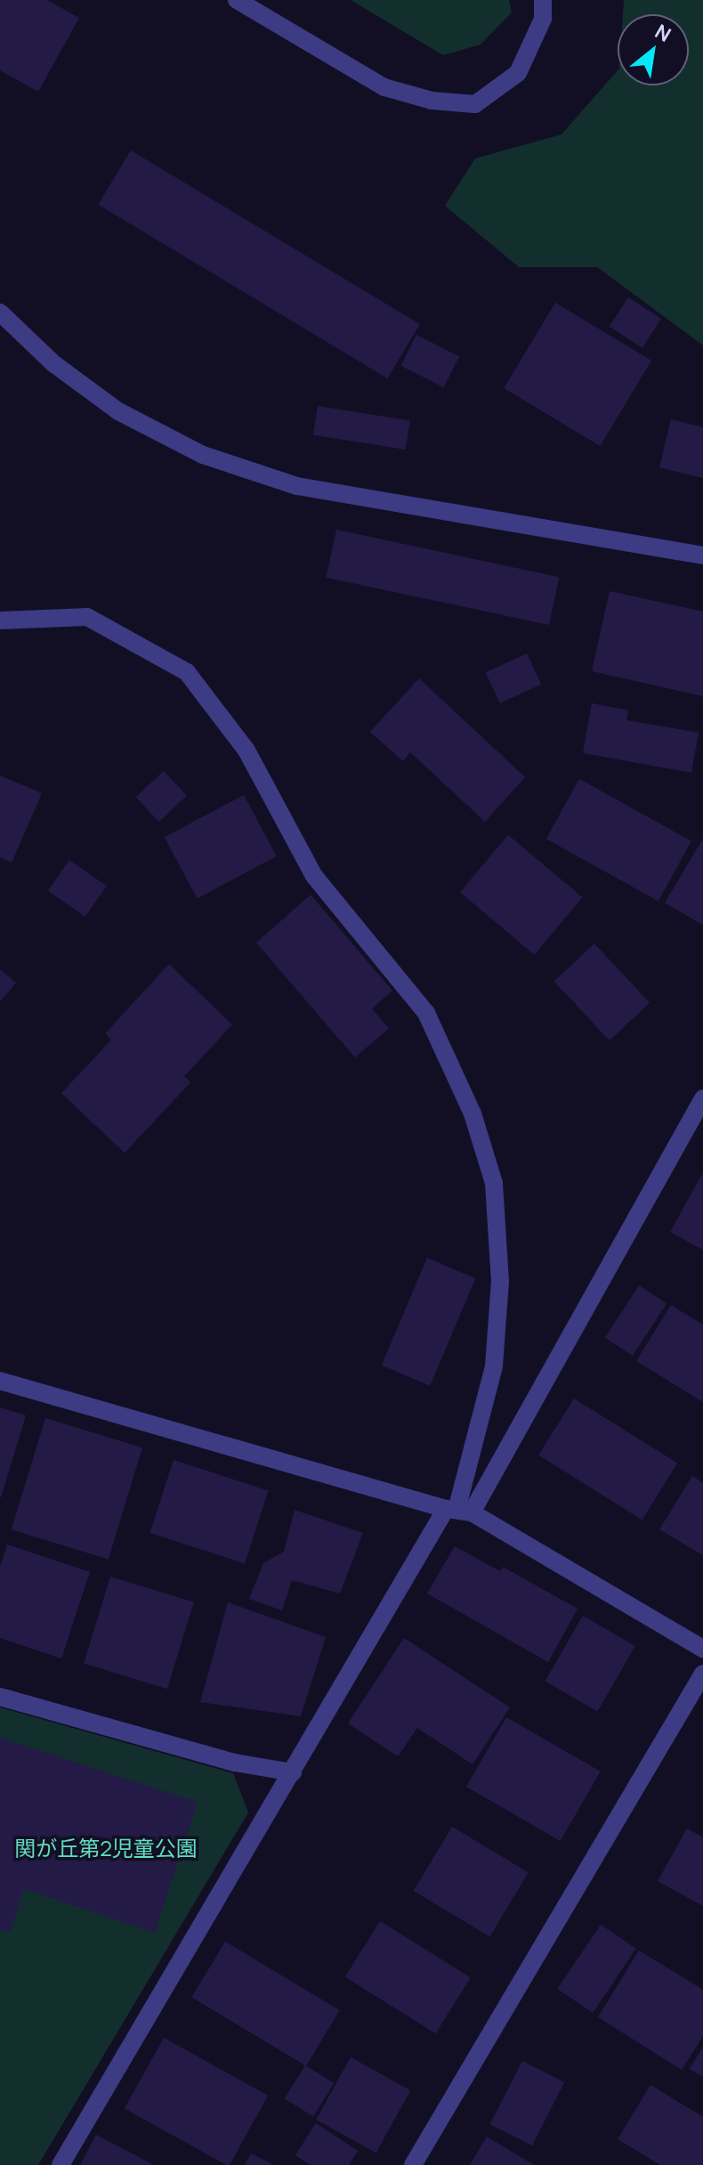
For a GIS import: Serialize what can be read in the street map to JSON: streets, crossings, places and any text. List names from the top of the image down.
{
  "parks": ["関が丘第2児童公園"],
  "north": "top right"
}
